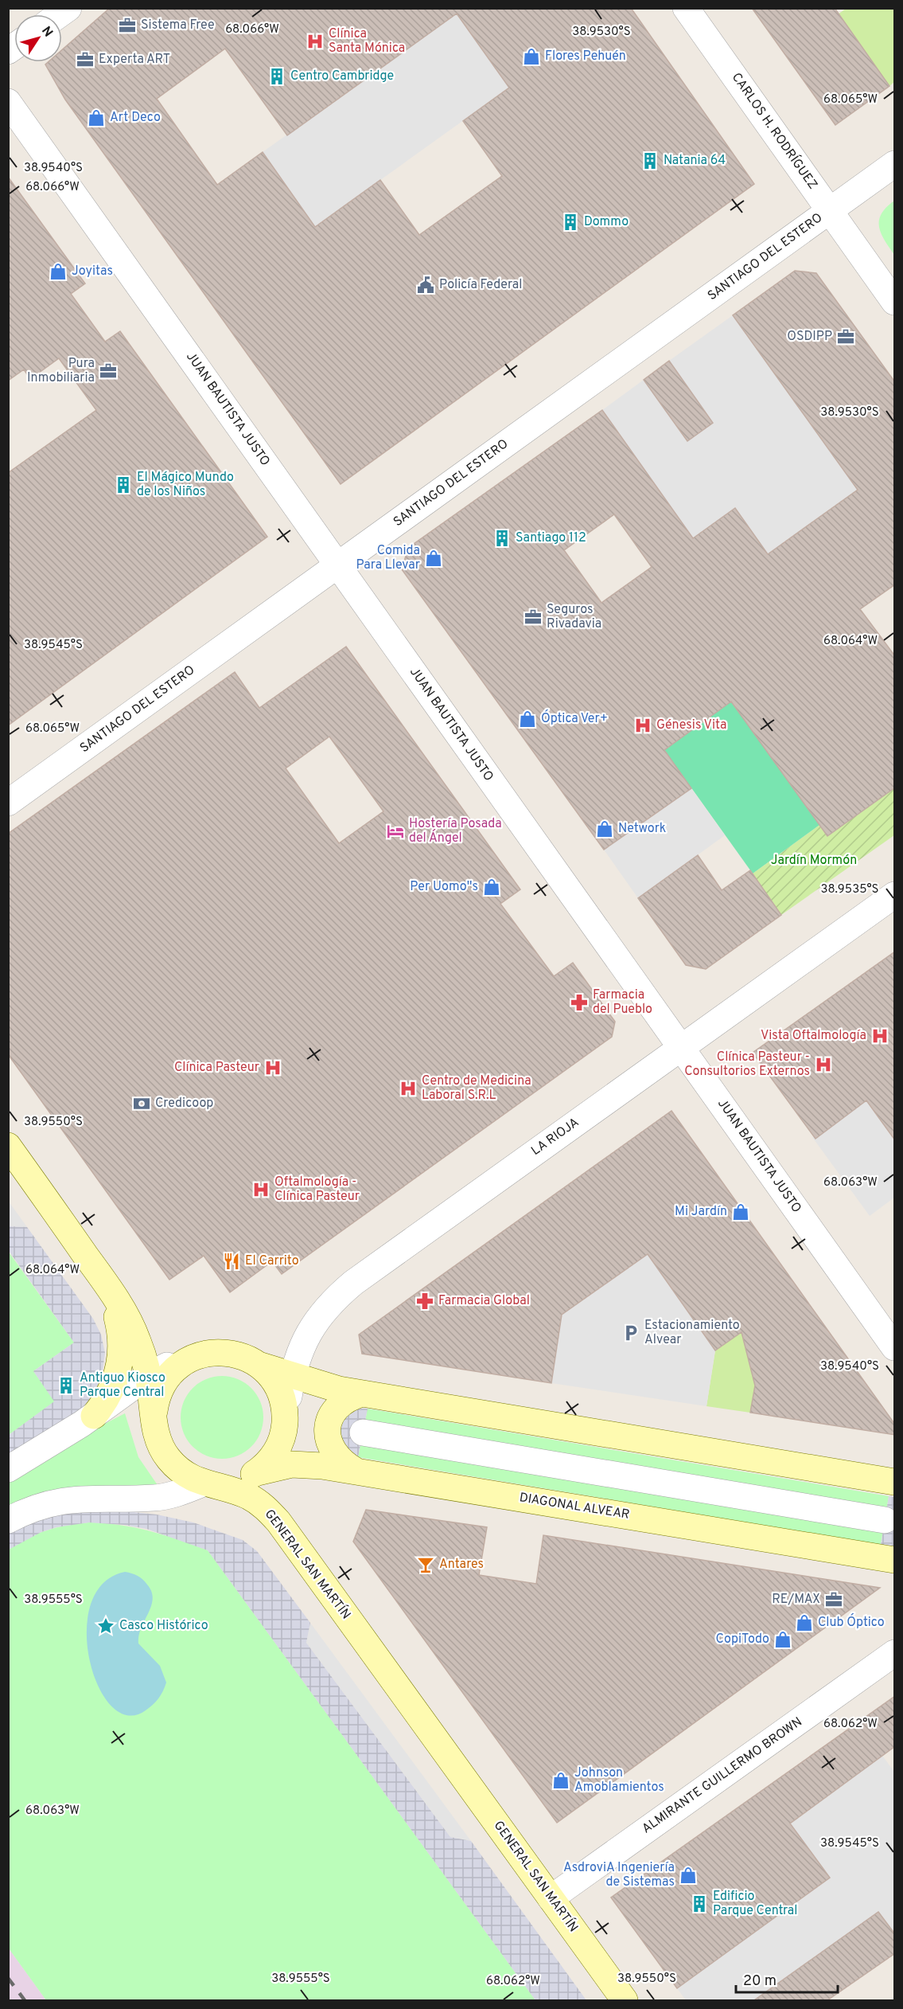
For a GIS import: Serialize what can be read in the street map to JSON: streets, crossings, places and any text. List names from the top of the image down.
{
  "streets": {
    "main road": ["DIAGONAL ALVEAR", "GENERAL SAN MARTÍN"],
    "street": [
      "CARLOS H. RODRÍGUEZ",
      "SANTIAGO DEL ESTERO",
      "JUAN BAUTISTA JUSTO",
      "LA RIOJA",
      "ALMIRANTE GUILLERMO BROWN"
    ]
  },
  "crossings": [
    ["CARLOS H. RODRÍGUEZ", "SANTIAGO DEL ESTERO"],
    ["SANTIAGO DEL ESTERO", "JUAN BAUTISTA JUSTO"],
    ["JUAN BAUTISTA JUSTO", "LA RIOJA"],
    ["LA RIOJA", "DIAGONAL ALVEAR"],
    ["LA RIOJA", "GENERAL SAN MARTÍN"],
    ["DIAGONAL ALVEAR", "GENERAL SAN MARTÍN"],
    ["GENERAL SAN MARTÍN", "ALMIRANTE GUILLERMO BROWN"]
  ],
  "parks": ["Jardín Mormón"],
  "places": {
    "office": [
      "Sistema Free",
      "Experta ART",
      "OSDIPP",
      "Pura Inmobiliaria",
      "Seguros Rivadavia",
      "RE/MAX"
    ],
    "hospital": [
      "Clínica Santa Mónica",
      "Génesis Vita",
      "Vista Oftalmología",
      "Clínica Pasteur - Consultorios Externos",
      "Clínica Pasteur",
      "Centro de Medicina Laboral S.R.L",
      "Oftalmología - Clínica Pasteur"
    ],
    "shop": [
      "Flores Pehuén",
      "Art Deco",
      "Joyitas",
      "Comida Para Llevar",
      "Óptica Ver+",
      "Network",
      "Per Uomo''s",
      "Mi Jardín",
      "Club Óptico",
      "CopiTodo",
      "Johnson Amoblamientos",
      "AsdroviA Ingeniería de Sistemas"
    ],
    "building": [
      "Centro Cambridge",
      "Natania 64",
      "Dommo",
      "El Mágico Mundo de los Niños",
      "Santiago 112",
      "Antiguo Kiosco Parque Central",
      "Edificio Parque Central"
    ],
    "public building": ["Policía Federal"],
    "hotel": ["Hostería Posada del Ángel"],
    "pharmacy": ["Farmacia del Pueblo", "Farmacia Global"],
    "bank": ["Credicoop"],
    "restaurant": ["El Carrito"],
    "parking": ["Estacionamiento Alvear"],
    "bar": ["Antares"],
    "place": ["Casco Histórico"]
  },
  "scale_bar": "20 m",
  "north": "top right",
  "coordinates": [
    "68.066°W",
    "38.9530°S",
    "68.065°W",
    "38.9540°S",
    "68.064°W",
    "38.9545°S",
    "38.9535°S",
    "38.9550°S",
    "68.063°W",
    "38.9555°S",
    "68.062°W"
  ]
}
